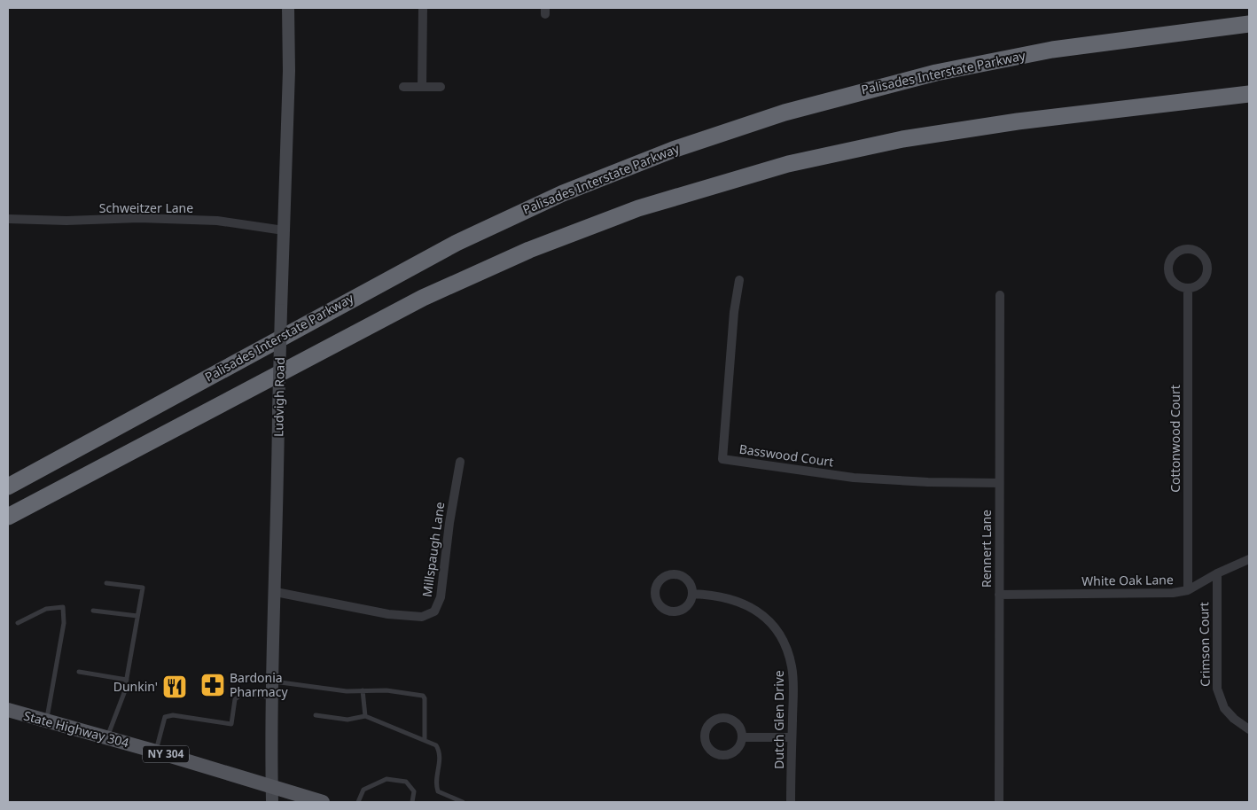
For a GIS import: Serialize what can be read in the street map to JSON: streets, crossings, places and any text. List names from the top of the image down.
{
  "streets": {
    "highway": ["Palisades Interstate Parkway"],
    "main road": ["State Highway 304", "NY 304"],
    "street": [
      "Schweitzer Lane",
      "Ludvigh Road",
      "Cottonwood Court",
      "Basswood Court",
      "Rennert Lane",
      "Millspaugh Lane",
      "White Oak Lane",
      "Crimson Court",
      "Dutch Glen Drive"
    ]
  },
  "crossings": [
    ["Schweitzer Lane", "Ludvigh Road"],
    ["Ludvigh Road", "Millspaugh Lane"],
    ["Ludvigh Road", "State Highway 304"],
    ["Cottonwood Court", "White Oak Lane"],
    ["Basswood Court", "Rennert Lane"],
    ["Rennert Lane", "White Oak Lane"],
    ["White Oak Lane", "Crimson Court"]
  ],
  "places": {
    "pharmacy": ["Bardonia Pharmacy"],
    "restaurant": ["Dunkin'"]
  }
}
